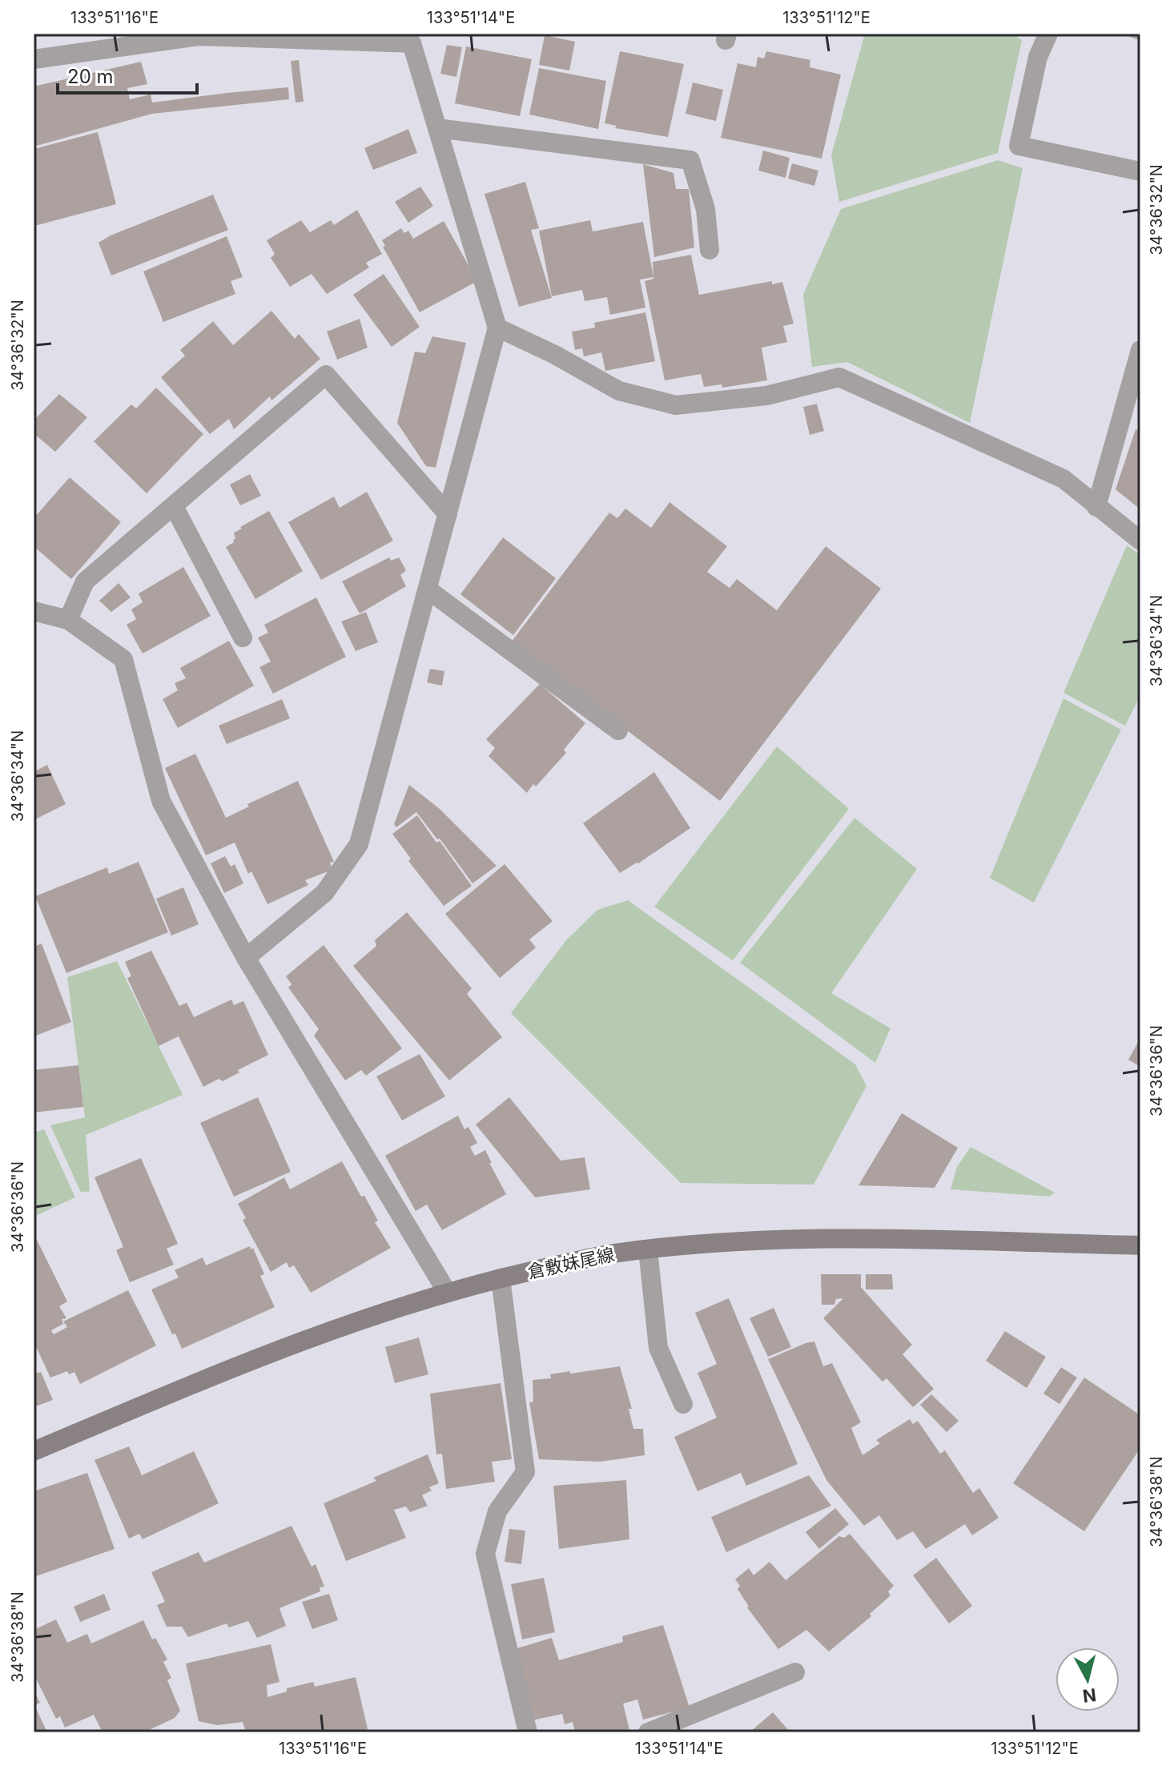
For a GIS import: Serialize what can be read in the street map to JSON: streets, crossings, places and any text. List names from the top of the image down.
{
  "streets": {
    "main road": ["倉敷妹尾線"]
  },
  "scale_bar": "20 m",
  "north": "bottom",
  "coordinates": [
    "133°51'16\"E",
    "133°51'14\"E",
    "133°51'12\"E",
    "34°36'32\"N",
    "34°36'34\"N",
    "34°36'36\"N",
    "34°36'38\"N"
  ]
}
